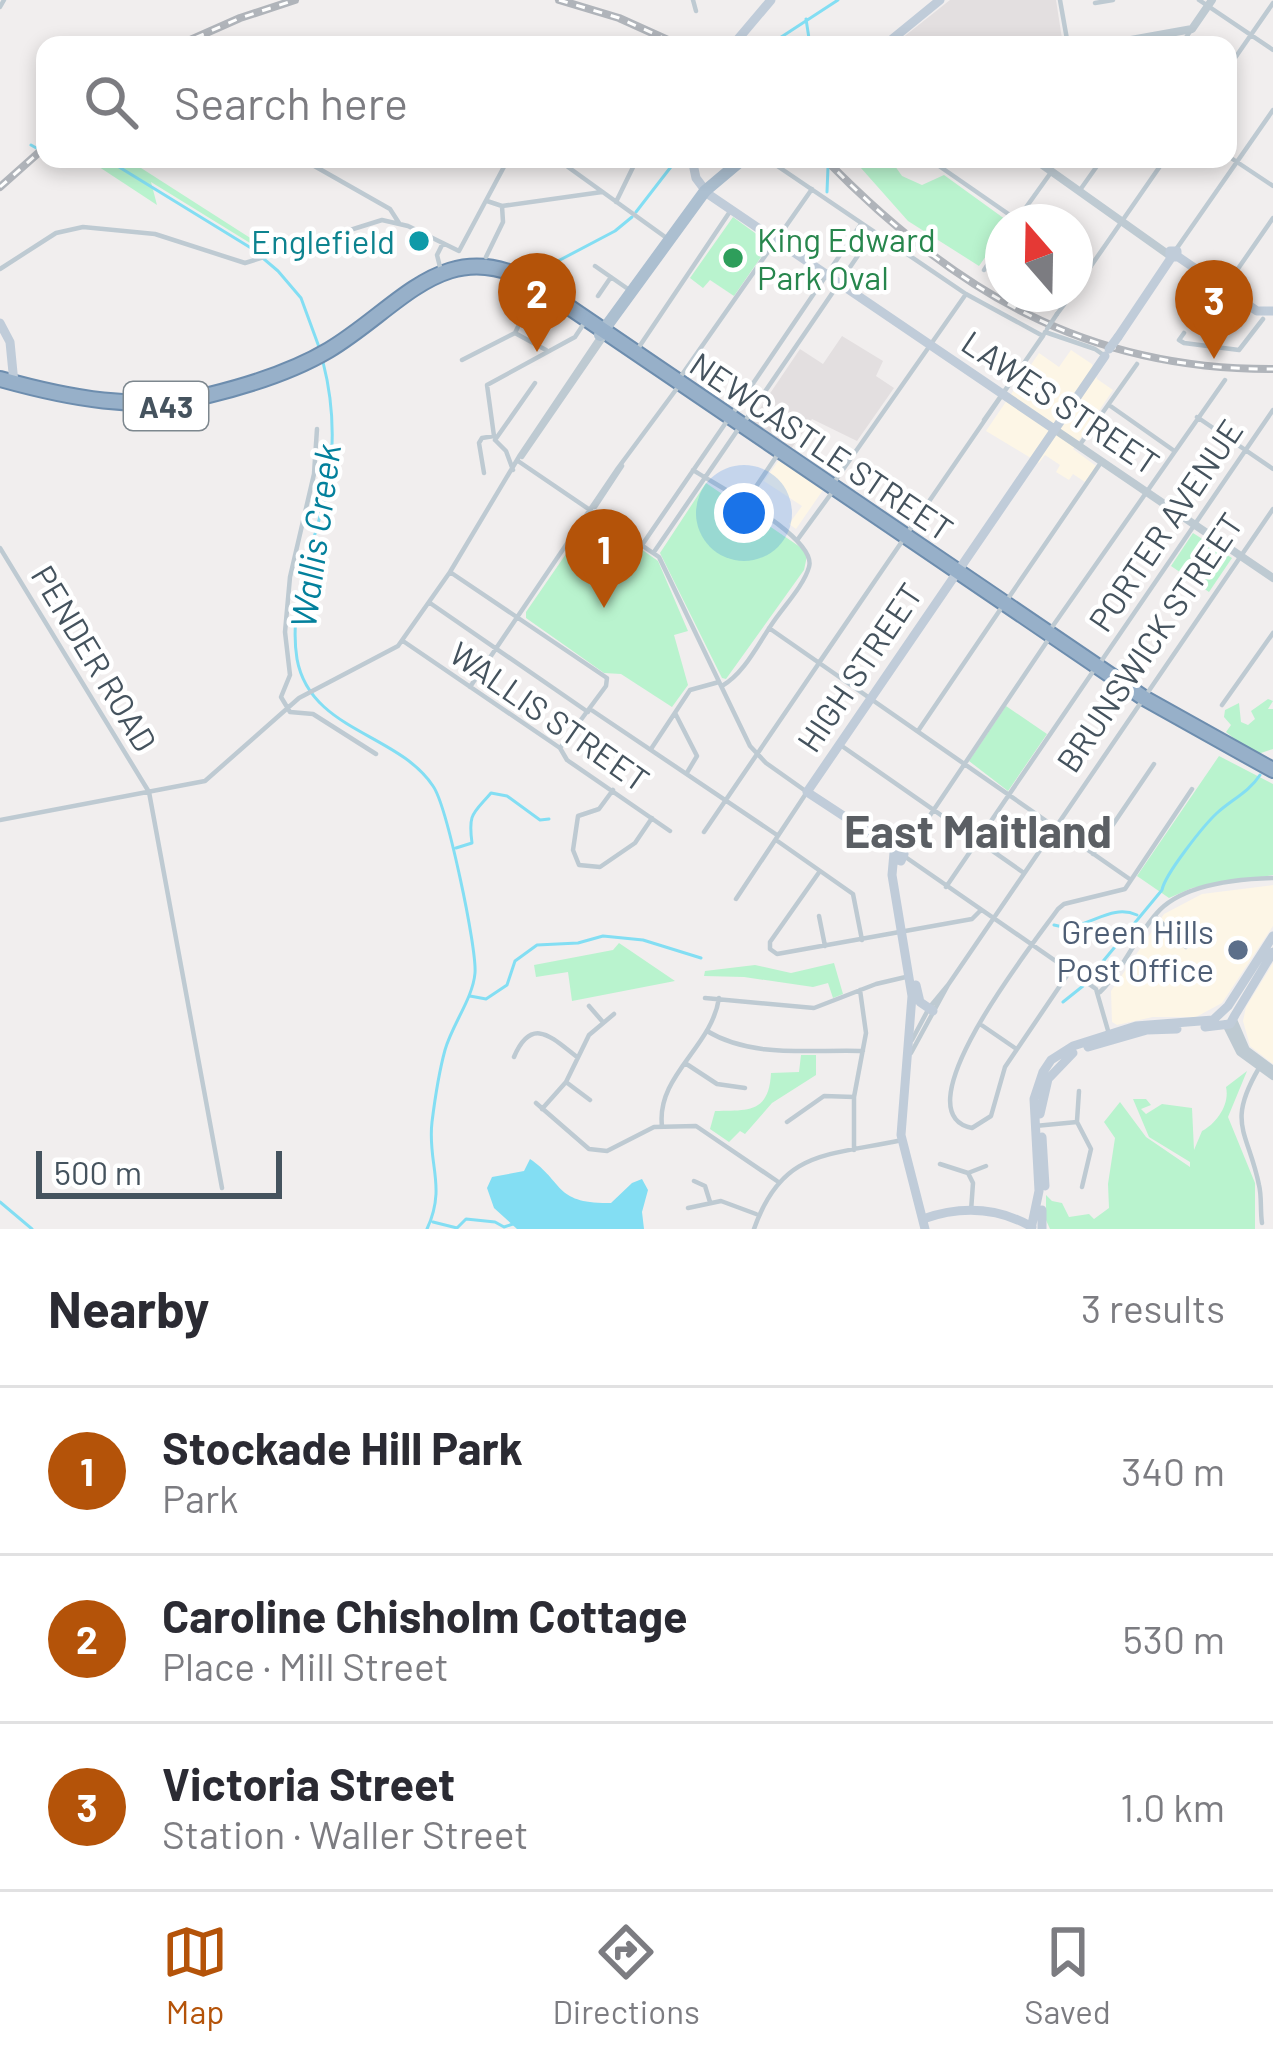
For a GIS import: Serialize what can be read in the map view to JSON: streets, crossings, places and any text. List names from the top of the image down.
{
  "streets": {
    "highway": ["A43", "NEWCASTLE STREET"],
    "main road": ["LAWES STREET", "BRUNSWICK STREET", "HIGH STREET"],
    "street": ["PORTER AVENUE", "PENDER ROAD", "WALLIS STREET"]
  },
  "crossings": [
    ["LAWES STREET", "PORTER AVENUE"],
    ["LAWES STREET", "BRUNSWICK STREET"],
    ["LAWES STREET", "HIGH STREET"],
    ["A43", "NEWCASTLE STREET"],
    ["NEWCASTLE STREET", "PORTER AVENUE"],
    ["NEWCASTLE STREET", "BRUNSWICK STREET"],
    ["NEWCASTLE STREET", "HIGH STREET"]
  ],
  "districts": ["East Maitland"],
  "water": ["Wallis Creek"],
  "places": ["Englefield", "King Edward Park Oval", "Green Hills Post Office"],
  "scale_bar": "500 m",
  "north": "top",
  "page": {
    "search": "Search here",
    "pins": ["2", "3", "1"],
    "scale": "500 m",
    "heading": ["Nearby", "3 results"],
    "list": [
      {
        "mark": "1",
        "name": "Stockade Hill Park",
        "note": "Park",
        "value": "340 m"
      },
      {
        "mark": "2",
        "name": "Caroline Chisholm Cottage",
        "note": "Place · Mill Street",
        "value": "530 m"
      },
      {
        "mark": "3",
        "name": "Victoria Street",
        "note": "Station · Waller Street",
        "value": "1.0 km"
      }
    ],
    "nav": ["Map", "Directions", "Saved"]
  }
}
